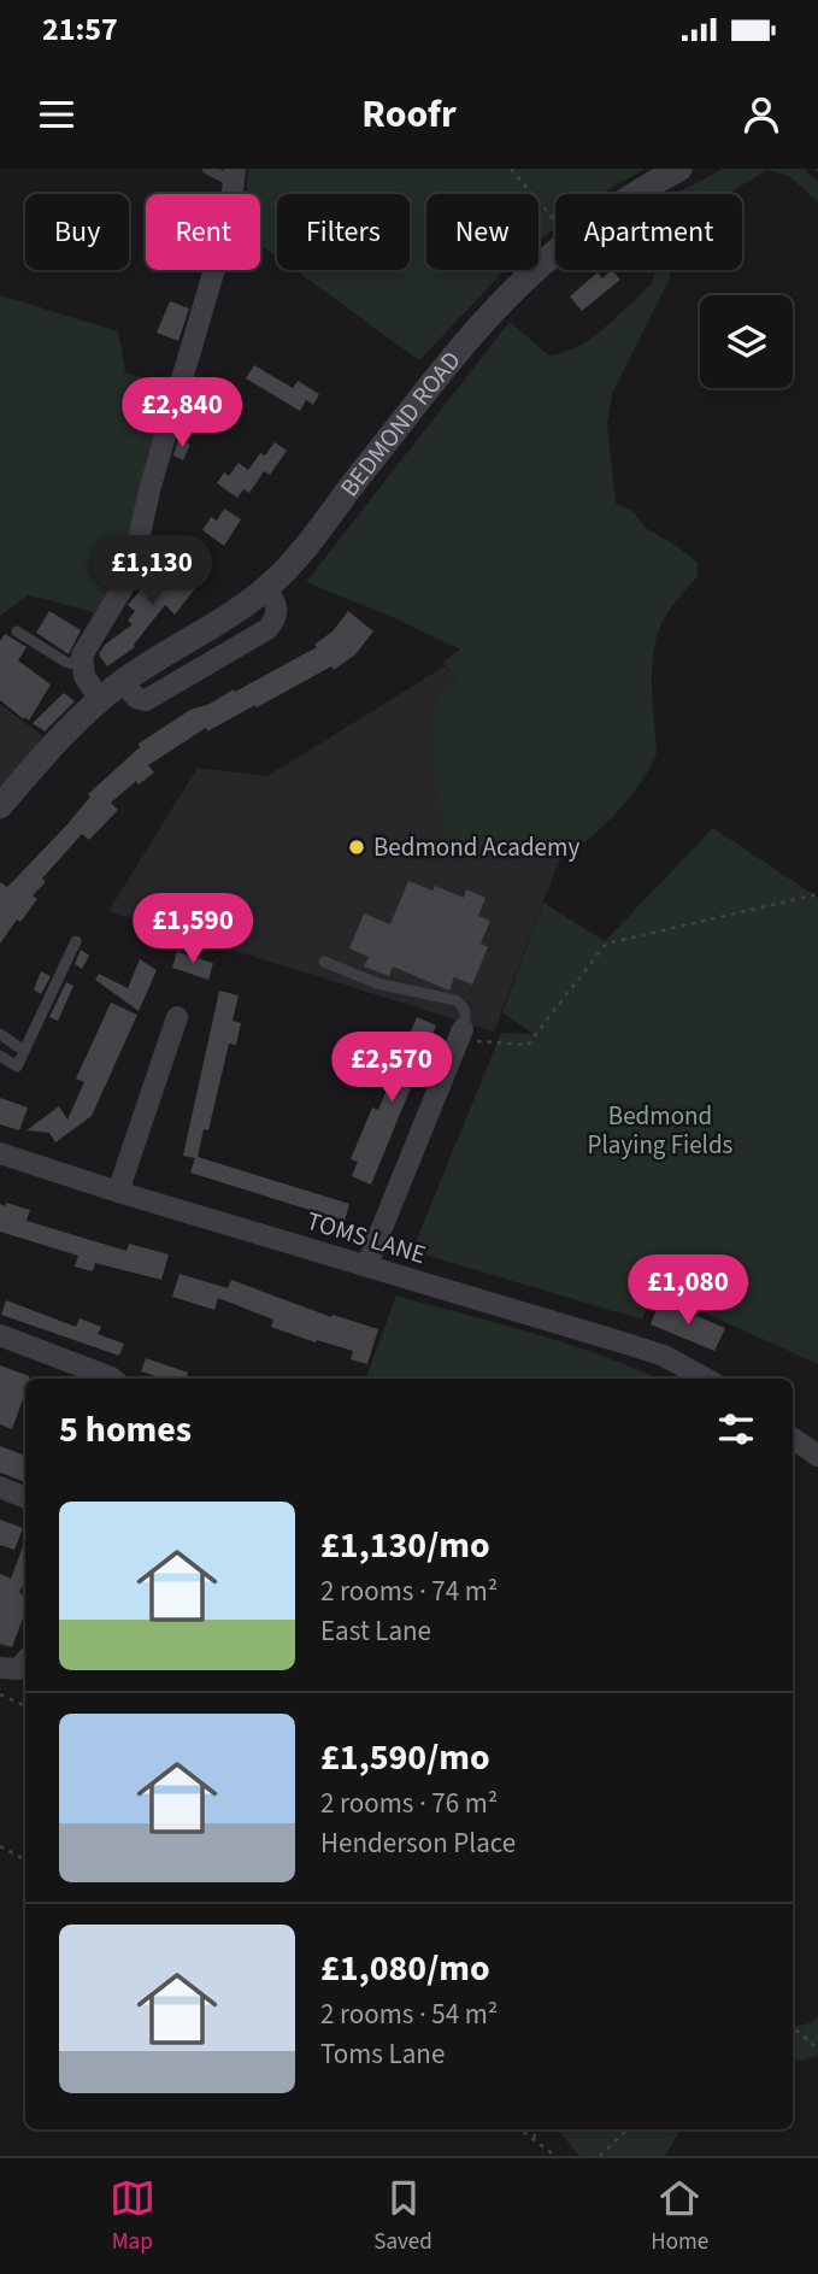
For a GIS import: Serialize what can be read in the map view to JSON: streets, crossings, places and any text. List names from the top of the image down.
{
  "streets": {
    "street": ["BEDMOND ROAD", "TOMS LANE"]
  },
  "parks": ["Bedmond Playing Fields"],
  "places": ["Bedmond Academy"],
  "page": {
    "status": "21:57",
    "header": "Roofr",
    "chip": [
      "Buy",
      "Rent",
      "Filters",
      "New",
      "Apartment"
    ],
    "price": [
      "£2,840",
      "£1,130",
      "£1,590",
      "£2,570",
      "£1,080"
    ],
    "heading": "5 homes",
    "list": [
      {
        "name": "£1,130/mo",
        "note": "2 rooms · 74 m² · East Lane"
      },
      {
        "name": "£1,590/mo",
        "note": "2 rooms · 76 m² · Henderson Place"
      },
      {
        "name": "£1,080/mo",
        "note": "2 rooms · 54 m² · Toms Lane"
      }
    ],
    "tabs": ["Map", "Saved", "Home"]
  }
}
